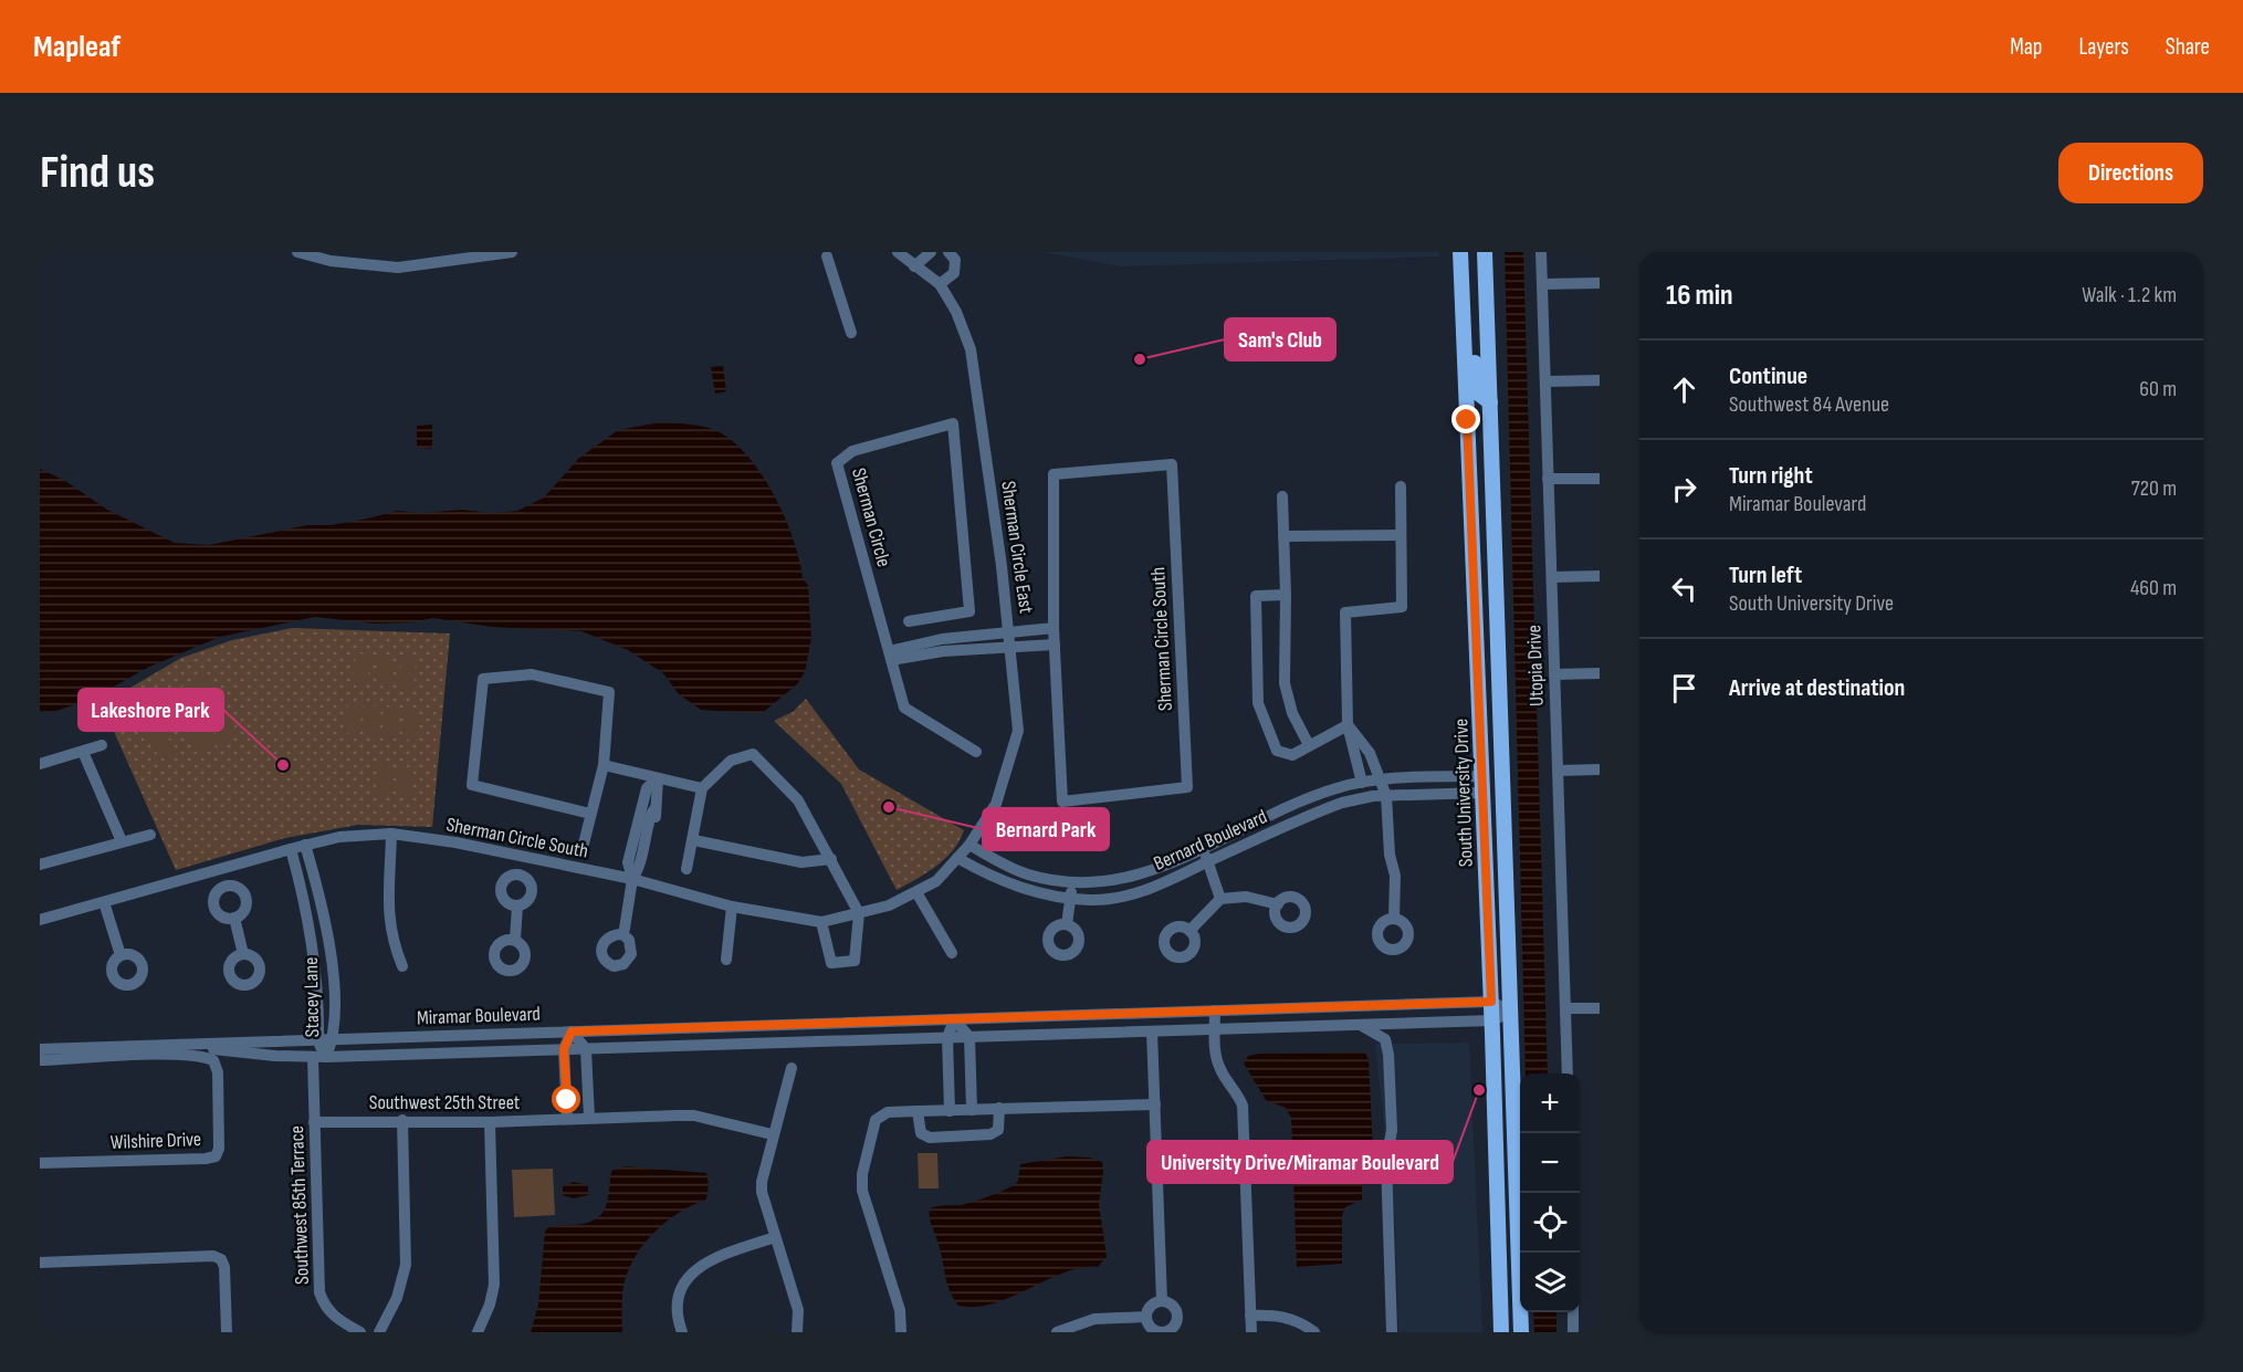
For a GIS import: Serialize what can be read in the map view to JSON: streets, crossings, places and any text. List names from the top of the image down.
{
  "streets": {
    "main road": ["South University Drive"],
    "street": [
      "Sherman Circle",
      "Sherman Circle East",
      "Sherman Circle South",
      "Utopia Drive",
      "Bernard Boulevard",
      "Stacey Lane",
      "Miramar Boulevard",
      "Southwest 25th Street",
      "Wilshire Drive",
      "Southwest 85th Terrace"
    ]
  },
  "crossings": [
    ["Sherman Circle East", "Sherman Circle South"],
    ["Sherman Circle East", "Bernard Boulevard"],
    ["Sherman Circle South", "Bernard Boulevard"],
    ["Sherman Circle South", "Stacey Lane"],
    ["South University Drive", "Bernard Boulevard"],
    ["South University Drive", "Miramar Boulevard"],
    ["Stacey Lane", "Miramar Boulevard"],
    ["Stacey Lane", "Southwest 85th Terrace"],
    ["Miramar Boulevard", "Southwest 85th Terrace"],
    ["Southwest 25th Street", "Southwest 85th Terrace"]
  ],
  "places": [
    "Sam's Club",
    "Lakeshore Park",
    "Bernard Park",
    "University Drive/Miramar Boulevard"
  ],
  "page": {
    "header": "Mapleaf",
    "nav": ["Map", "Layers", "Share"],
    "buttons": "Directions",
    "title": "Find us",
    "heading": ["16 min", "Walk · 1.2 km"],
    "list": [
      ["Continue", "Southwest 84 Avenue", "60 m"],
      ["Turn right", "Miramar Boulevard", "720 m"],
      ["Turn left", "South University Drive", "460 m"],
      "Arrive at destination"
    ],
    "map_buttons": ["+", "−"]
  }
}
